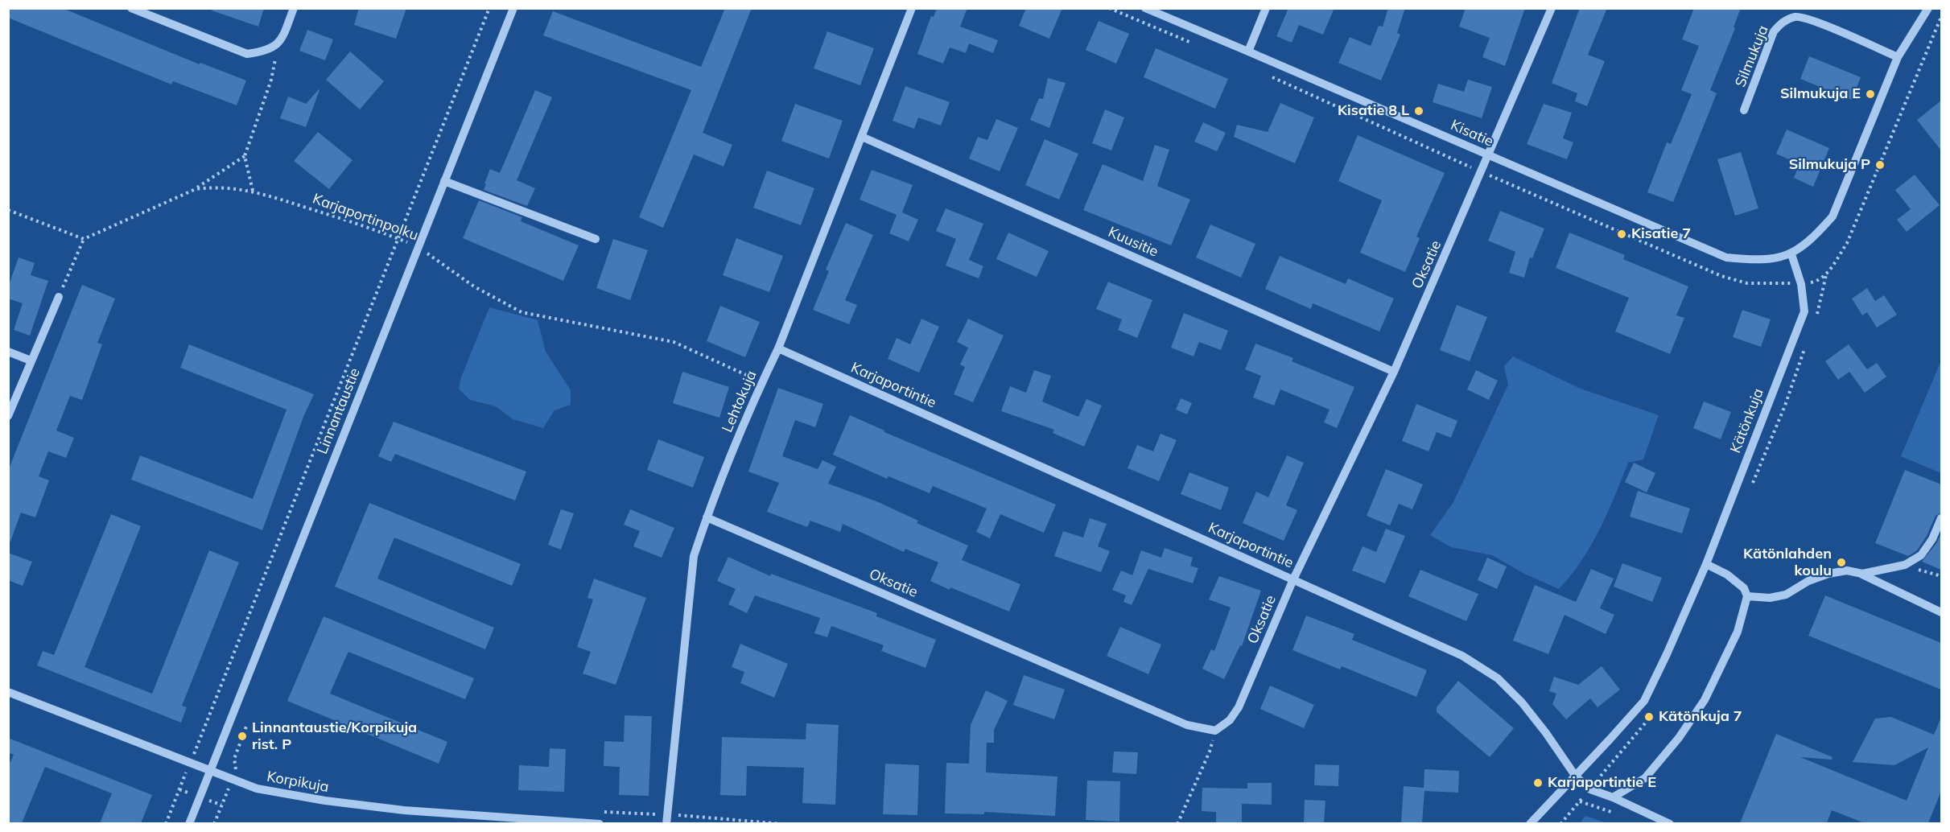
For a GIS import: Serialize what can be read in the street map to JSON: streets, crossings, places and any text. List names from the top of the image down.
{
  "streets": {
    "street": [
      "Silmukuja",
      "Kisatie",
      "Kuusitie",
      "Oksatie",
      "Karjaportintie",
      "Lehtokuja",
      "Linnantaustie",
      "Kätönkuja",
      "Korpikuja"
    ],
    "path": ["Karjaportinpolku"]
  },
  "crossings": [
    ["Kisatie", "Oksatie"],
    ["Kisatie", "Kätönkuja"],
    ["Karjaportinpolku", "Lehtokuja"],
    ["Karjaportinpolku", "Linnantaustie"],
    ["Kuusitie", "Oksatie"],
    ["Kuusitie", "Lehtokuja"],
    ["Oksatie", "Karjaportintie"],
    ["Oksatie", "Lehtokuja"],
    ["Karjaportintie", "Lehtokuja"],
    ["Karjaportintie", "Kätönkuja"],
    ["Linnantaustie", "Korpikuja"]
  ],
  "places": [
    "Silmukuja E",
    "Kisatie 8 L",
    "Silmukuja P",
    "Kisatie 7",
    "Kätönlahden koulu",
    "Kätönkuja 7",
    "Linnantaustie/Korpikuja rist. P",
    "Karjaportintie E"
  ]
}
